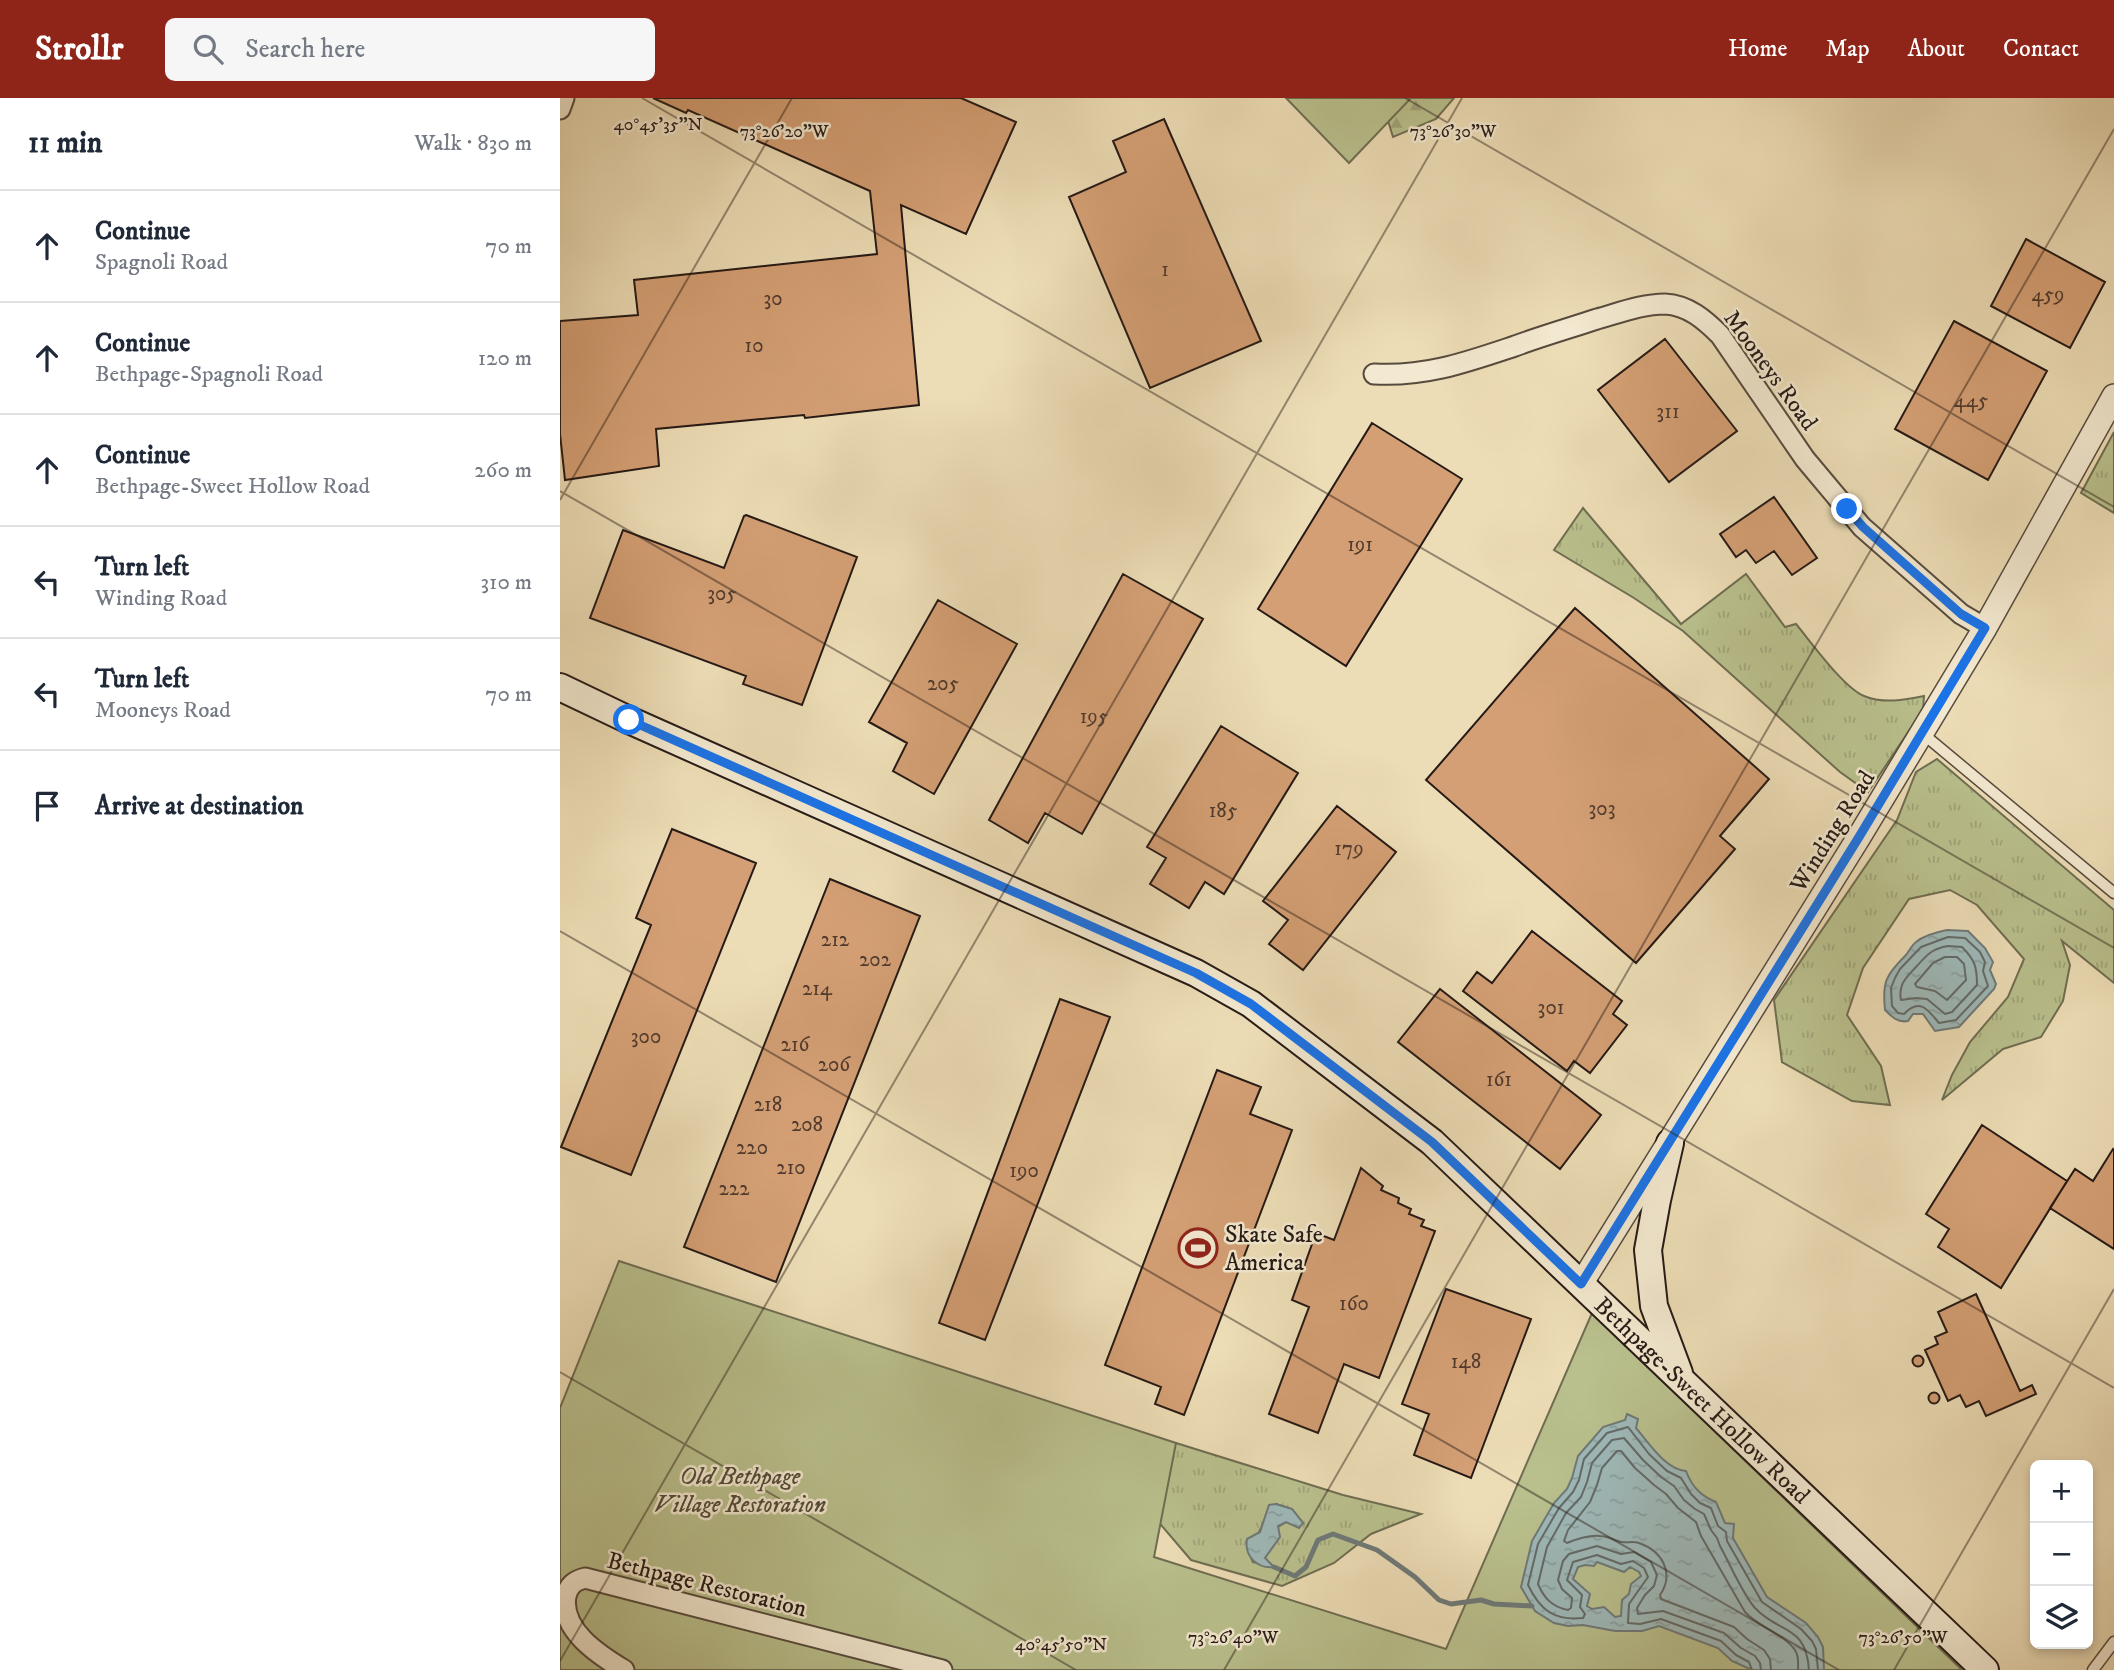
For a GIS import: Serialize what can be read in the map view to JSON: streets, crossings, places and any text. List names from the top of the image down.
{
  "streets": {
    "main road": ["Bethpage-Sweet Hollow Road"],
    "street": ["Mooneys Road", "Winding Road", "Bethpage Restoration"]
  },
  "crossings": [
    ["Mooneys Road", "Winding Road"],
    ["Winding Road", "Bethpage-Sweet Hollow Road"]
  ],
  "parks": ["Old Bethpage Village Restoration"],
  "places": {
    "sports": ["Skate Safe America"]
  },
  "house_numbers": [
    "1",
    "459",
    "30",
    "10",
    "445",
    "311",
    "191",
    "305",
    "205",
    "195",
    "303",
    "185",
    "179",
    "212",
    "202",
    "214",
    "301",
    "300",
    "216",
    "206",
    "161",
    "218",
    "208",
    "220",
    "210",
    "190",
    "222",
    "160",
    "148"
  ],
  "page": {
    "header": "Strollr",
    "search": "Search here",
    "nav": [
      "Home",
      "Map",
      "About",
      "Contact"
    ],
    "heading": ["11 min", "Walk · 830 m"],
    "list": [
      ["Continue", "Spagnoli Road", "70 m"],
      ["Continue", "Bethpage-Spagnoli Road", "120 m"],
      ["Continue", "Bethpage-Sweet Hollow Road", "260 m"],
      ["Turn left", "Winding Road", "310 m"],
      ["Turn left", "Mooneys Road", "70 m"],
      "Arrive at destination"
    ],
    "map_buttons": ["+", "−"]
  },
  "coordinates": [
    "40°45'35\"N",
    "73°26'20\"W",
    "73°26'30\"W",
    "73°26'40\"W",
    "73°26'50\"W",
    "40°45'50\"N"
  ]
}
